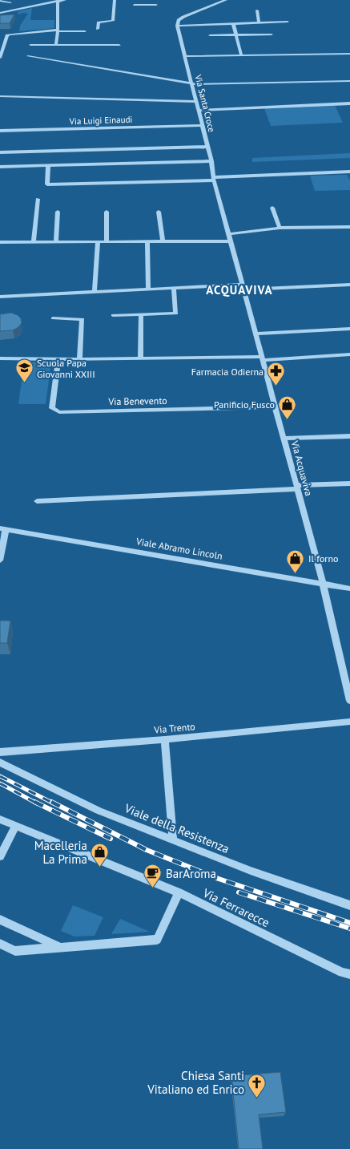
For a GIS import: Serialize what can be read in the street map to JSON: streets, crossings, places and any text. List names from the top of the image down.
{
  "streets": {
    "street": [
      "Via Santa Croce",
      "Via Luigi Einaudi",
      "Via Benevento",
      "Via Acquaviva",
      "Viale Abramo Lincoln",
      "Via Trento",
      "Viale della Resistenza",
      "Via Ferrarecce"
    ]
  },
  "crossings": [
    ["Via Santa Croce", "Via Luigi Einaudi"],
    ["Via Santa Croce", "Via Acquaviva"],
    ["Via Benevento", "Via Acquaviva"],
    ["Via Acquaviva", "Viale Abramo Lincoln"]
  ],
  "districts": ["ACQUAVIVA"],
  "places": {
    "school or university": ["Scuola Papa Giovanni XXIII"],
    "pharmacy": ["Farmacia Odierna"],
    "shop": ["Panificio Fusco", "Il forno", "Macelleria La Prima"],
    "cafe": ["BarAroma"],
    "church": ["Chiesa Santi Vitaliano ed Enrico"]
  }
}
